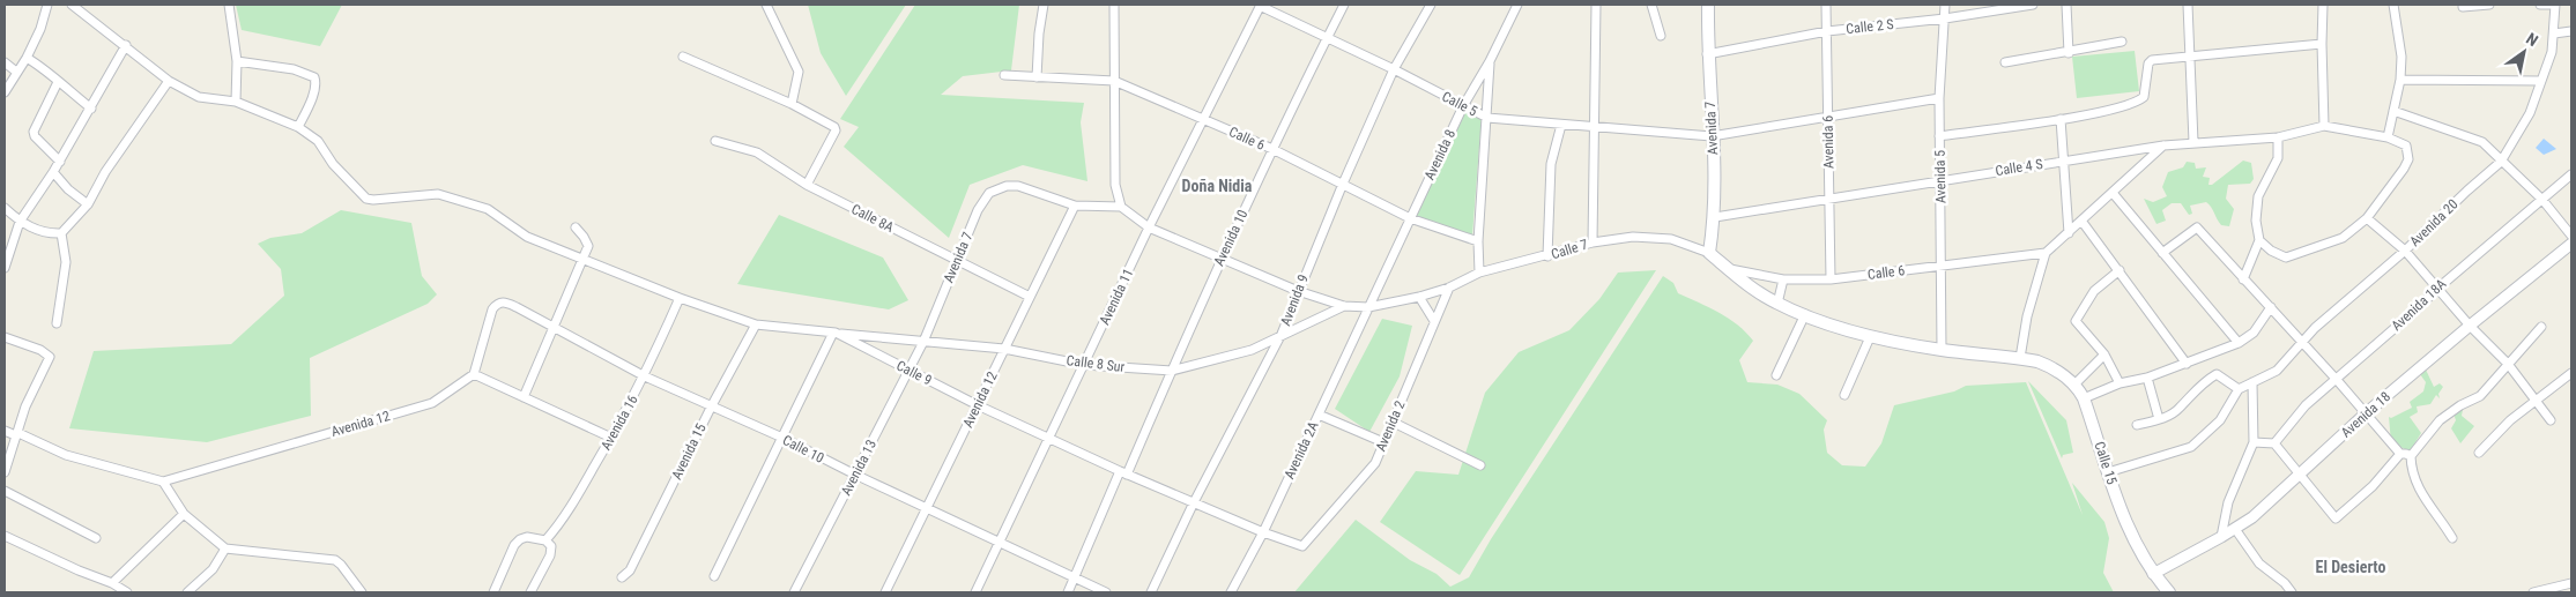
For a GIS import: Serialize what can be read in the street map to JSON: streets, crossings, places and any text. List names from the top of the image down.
{
  "streets": {
    "main road": ["Avenida 7", "Calle 7", "Calle 15"],
    "street": [
      "Calle 2 S",
      "Calle 5",
      "Calle 6",
      "Avenida 6",
      "Avenida 8",
      "Calle 4 S",
      "Avenida 5",
      "Calle 8A",
      "Avenida 20",
      "Avenida 10",
      "Avenida 11",
      "Avenida 9",
      "Avenida 18A",
      "Calle 8 Sur",
      "Calle 9",
      "Avenida 12",
      "Avenida 18",
      "Avenida 16",
      "Avenida 2",
      "Calle 10",
      "Avenida 2A",
      "Avenida 15",
      "Avenida 13"
    ]
  },
  "crossings": [
    ["Calle 2 S", "Avenida 7"],
    ["Calle 2 S", "Avenida 6"],
    ["Calle 2 S", "Avenida 5"],
    ["Calle 5", "Avenida 7"],
    ["Calle 5", "Avenida 6"],
    ["Calle 5", "Avenida 8"],
    ["Calle 5", "Avenida 5"],
    ["Calle 5", "Avenida 10"],
    ["Calle 5", "Avenida 11"],
    ["Calle 5", "Avenida 9"],
    ["Avenida 7", "Calle 4 S"],
    ["Avenida 7", "Calle 8A"],
    ["Avenida 7", "Calle 7"],
    ["Avenida 7", "Calle 8 Sur"],
    ["Avenida 7", "Avenida 12"],
    ["Avenida 7", "Avenida 13"],
    ["Calle 6", "Avenida 6"],
    ["Calle 6", "Avenida 8"],
    ["Calle 6", "Avenida 5"],
    ["Calle 6", "Avenida 10"],
    ["Calle 6", "Calle 7"],
    ["Calle 6", "Avenida 11"],
    ["Calle 6", "Avenida 9"],
    ["Avenida 6", "Calle 4 S"],
    ["Avenida 8", "Calle 7"],
    ["Avenida 8", "Avenida 2A"],
    ["Calle 4 S", "Avenida 5"],
    ["Avenida 5", "Calle 7"],
    ["Calle 8A", "Avenida 12"],
    ["Avenida 10", "Calle 7"],
    ["Avenida 10", "Calle 8 Sur"],
    ["Avenida 10", "Calle 9"],
    ["Avenida 10", "Calle 10"],
    ["Calle 7", "Avenida 11"],
    ["Calle 7", "Avenida 9"],
    ["Calle 7", "Calle 8 Sur"],
    ["Calle 7", "Avenida 2"],
    ["Calle 7", "Avenida 2A"],
    ["Calle 7", "Calle 15"],
    ["Avenida 11", "Calle 8 Sur"],
    ["Avenida 11", "Calle 9"],
    ["Avenida 11", "Calle 10"],
    ["Avenida 9", "Calle 8 Sur"],
    ["Avenida 9", "Calle 9"],
    ["Calle 8 Sur", "Calle 9"],
    ["Calle 8 Sur", "Avenida 12"],
    ["Calle 8 Sur", "Avenida 13"],
    ["Calle 9", "Avenida 12"],
    ["Calle 9", "Avenida 16"],
    ["Calle 9", "Avenida 2"],
    ["Calle 9", "Avenida 2A"],
    ["Calle 9", "Avenida 15"],
    ["Calle 9", "Avenida 13"],
    ["Avenida 12", "Calle 10"],
    ["Avenida 18", "Calle 15"],
    ["Avenida 16", "Calle 10"],
    ["Calle 10", "Avenida 15"],
    ["Calle 10", "Avenida 13"]
  ],
  "districts": ["Doña Nidia", "El Desierto"],
  "north": "top right"
}
